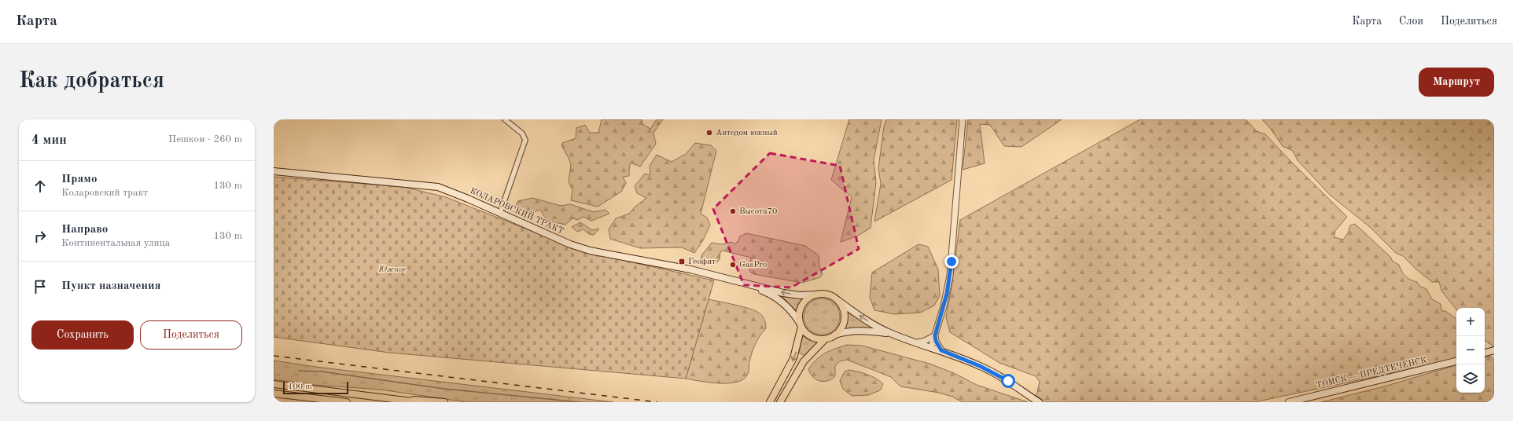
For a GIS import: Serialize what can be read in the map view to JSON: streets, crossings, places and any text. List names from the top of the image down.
{
  "streets": {
    "main road": ["КОЛАРОВСКИЙ ТРАКТ", "ТОМСК — ПРЕДТЕЧЕНСК"]
  },
  "parks": ["Южное"],
  "places": {
    "other": ["Автодом южный", "Высота70", "GasPro"],
    "transit": ["Геофит"]
  },
  "scale_bar": "100 m",
  "page": {
    "header": "Карта",
    "nav": ["Карта", "Слои", "Поделиться"],
    "buttons": [
      "Маршрут",
      ["Сохранить", "Поделиться"]
    ],
    "title": "Как добраться",
    "heading": ["4 мин", "Пешком · 260 m"],
    "list": [
      ["Прямо", "Коларовский тракт", "130 m"],
      ["Направо", "Континентальная улица", "130 m"],
      "Пункт назначения"
    ],
    "map_buttons": ["+", "−"],
    "scale": "100 m"
  }
}
